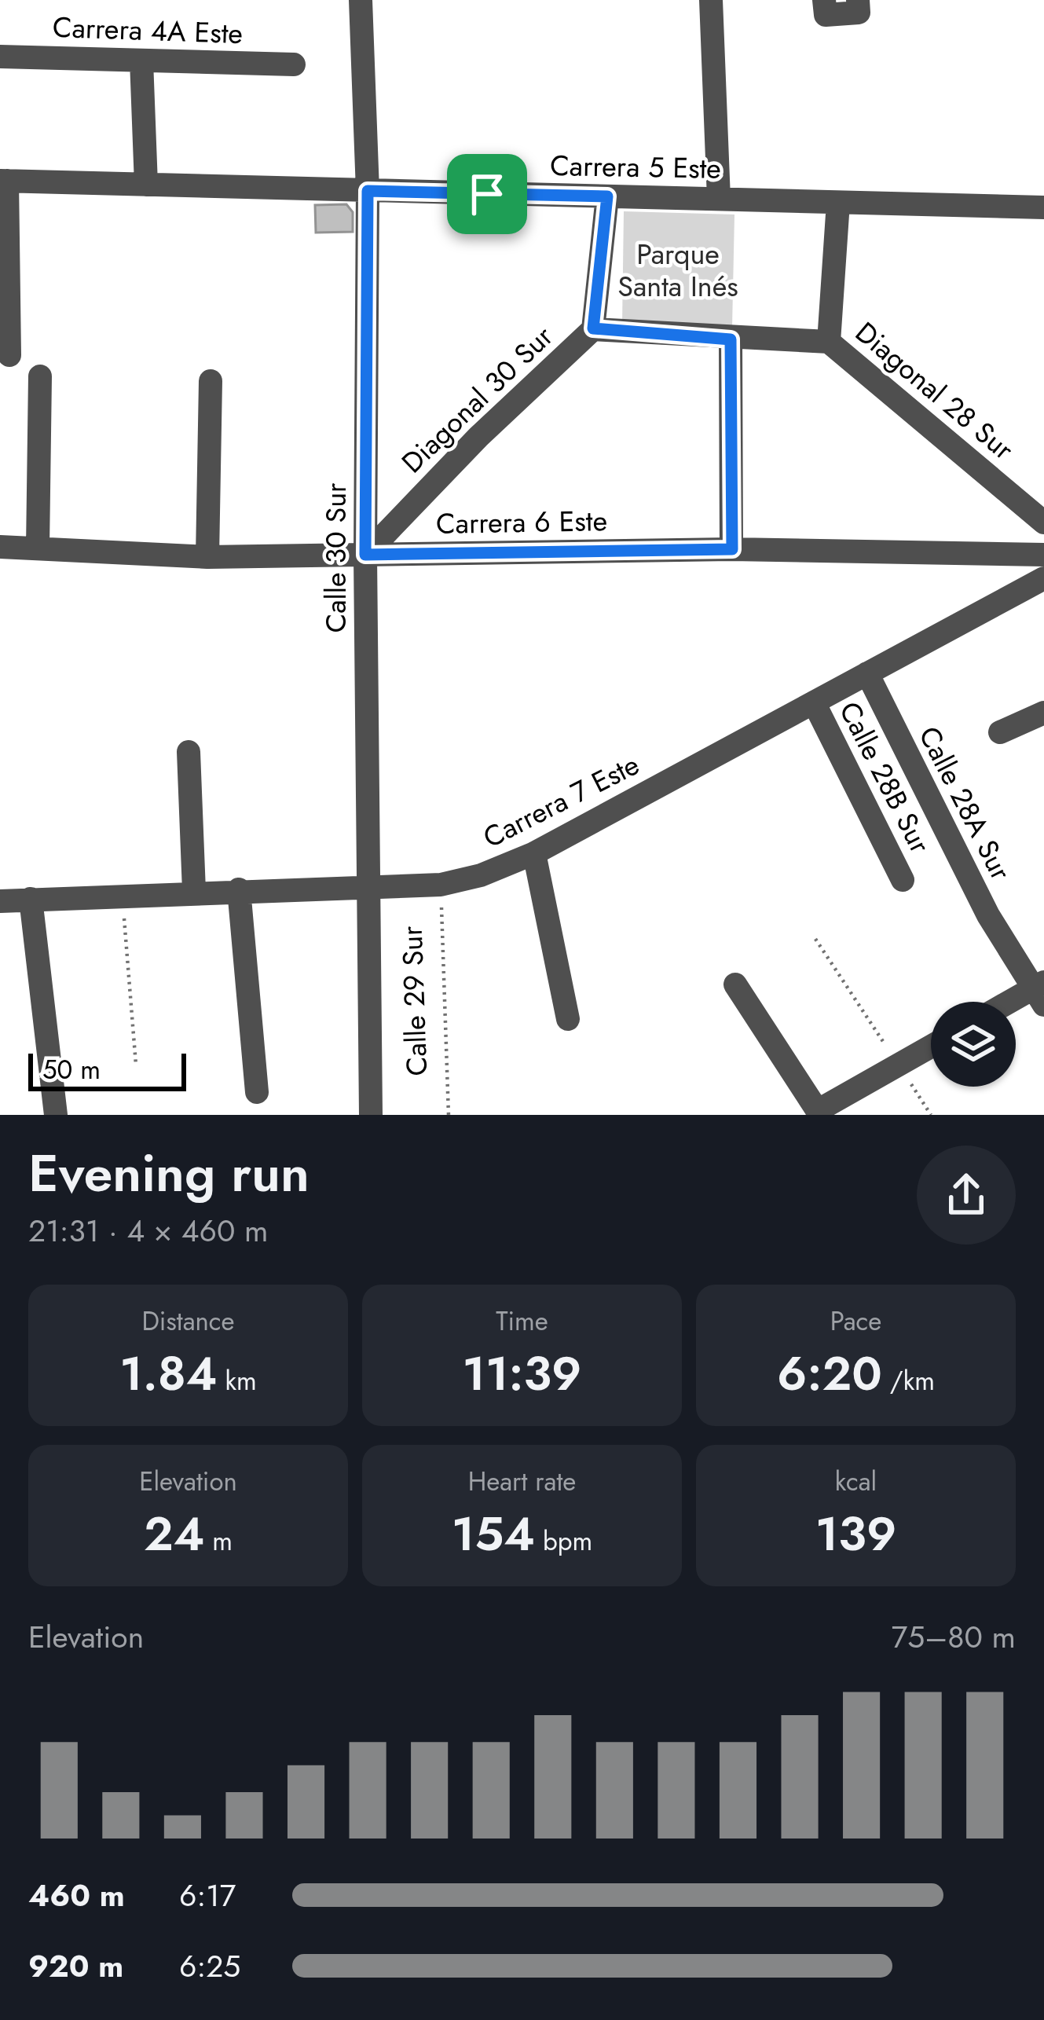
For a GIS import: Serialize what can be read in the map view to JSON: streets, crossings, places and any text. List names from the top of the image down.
{
  "streets": {
    "street": [
      "Carrera 4A Este",
      "Carrera 5 Este",
      "Diagonal 28 Sur",
      "Diagonal 30 Sur",
      "Carrera 6 Este",
      "Calle 30 Sur",
      "Calle 28B Sur",
      "Carrera 7 Este",
      "Calle 28A Sur"
    ],
    "path": ["Calle 29 Sur"]
  },
  "crossings": [
    ["Carrera 5 Este", "Calle 30 Sur"],
    ["Diagonal 30 Sur", "Carrera 6 Este"],
    ["Diagonal 30 Sur", "Calle 30 Sur"],
    ["Carrera 6 Este", "Calle 30 Sur"],
    ["Calle 30 Sur", "Carrera 7 Este"],
    ["Calle 28B Sur", "Carrera 7 Este"],
    ["Carrera 7 Este", "Calle 28A Sur"],
    ["Carrera 7 Este", "Calle 29 Sur"]
  ],
  "parks": ["Parque Santa Inés"],
  "scale_bar": "50 m",
  "page": {
    "scale": "50 m",
    "heading": ["Evening run", "21:31 · 4 × 460 m"],
    "stats": [
      ["Distance", "1.84 km"],
      ["Time", "11:39"],
      ["Pace", "6:20 /km"],
      ["Elevation", "24 m"],
      ["Heart rate", "154 bpm"],
      ["kcal", "139"]
    ],
    "chart": ["Elevation", "75–80 m"],
    "list": [
      {
        "name": "460 m",
        "note": "6:17"
      },
      {
        "name": "920 m",
        "note": "6:25"
      }
    ]
  }
}
